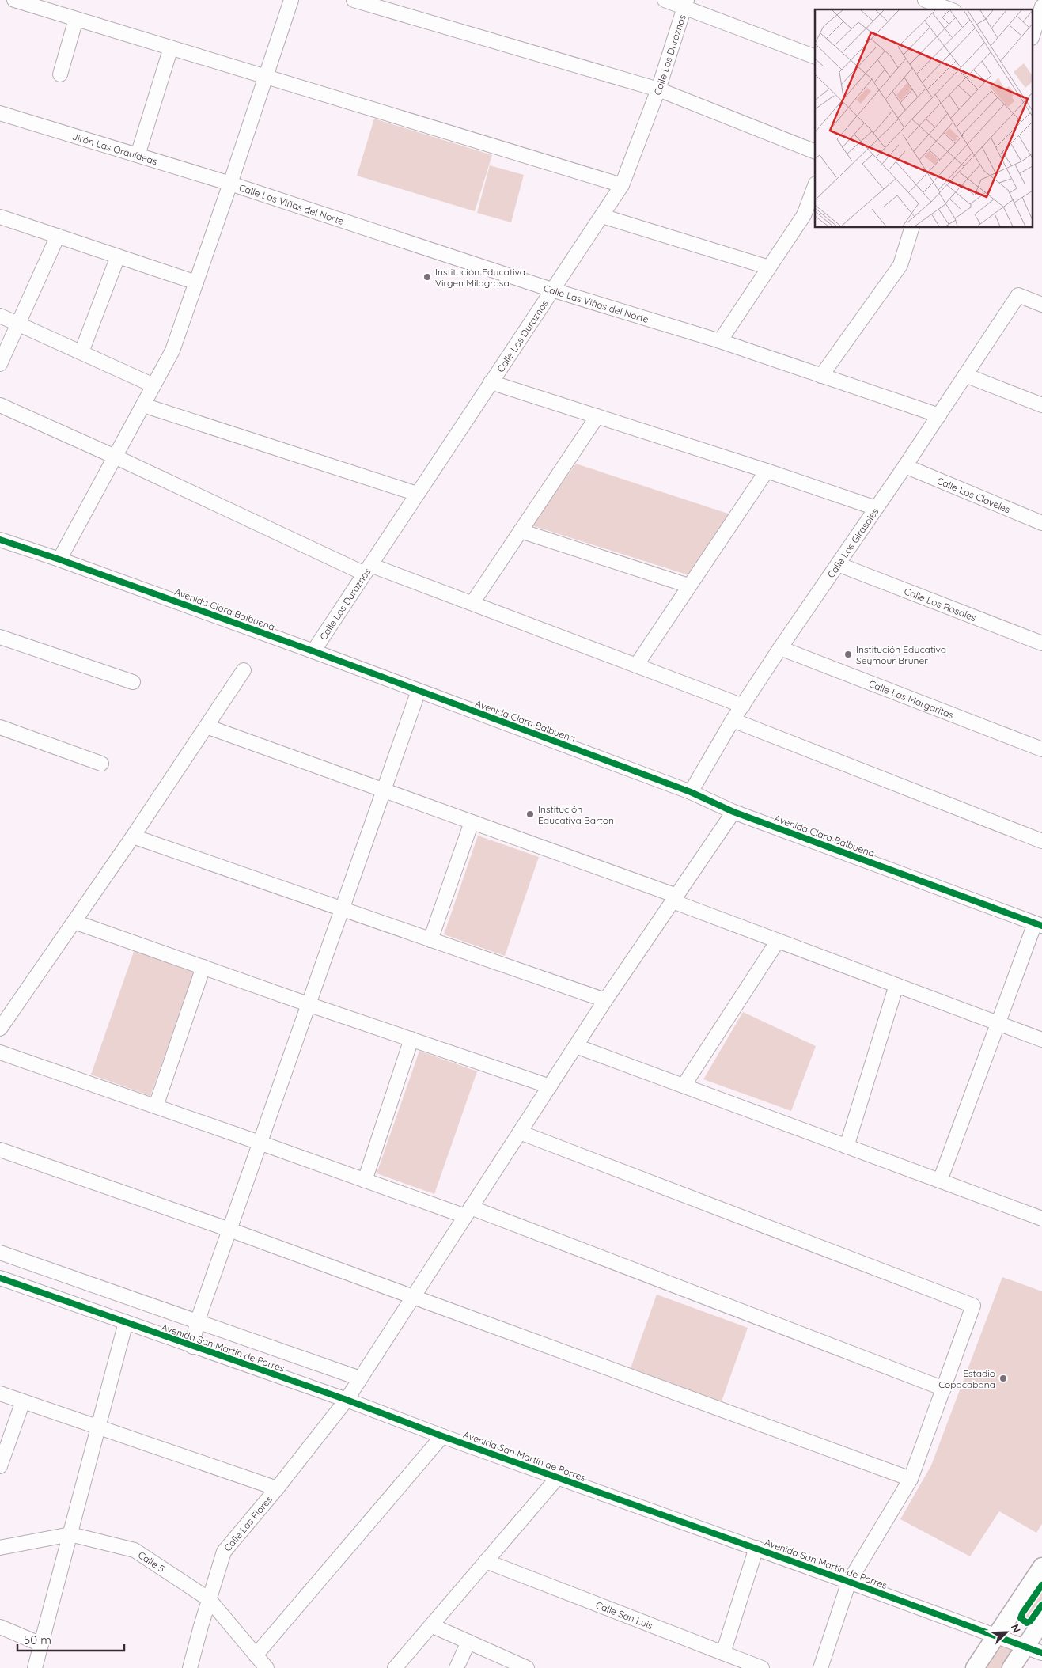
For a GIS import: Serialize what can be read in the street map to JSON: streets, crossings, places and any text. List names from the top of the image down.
{
  "streets": {
    "street": [
      "Calle Los Duraznos",
      "Jirón Las Orquídeas",
      "Calle Las Viñas del Norte",
      "Calle Los Claveles",
      "Calle Los Girasoles",
      "Calle Los Rosales",
      "Avenida Clara Balbuena",
      "Calle Las Margaritas",
      "Avenida San Martín de Porres",
      "Calle Las Flores",
      "Calle 5",
      "Calle San Luis"
    ]
  },
  "crossings": [
    ["Calle Los Duraznos", "Calle Las Viñas del Norte"],
    ["Calle Los Duraznos", "Avenida Clara Balbuena"],
    ["Jirón Las Orquídeas", "Calle Las Viñas del Norte"],
    ["Calle Las Viñas del Norte", "Calle Los Girasoles"],
    ["Calle Los Claveles", "Calle Los Girasoles"],
    ["Calle Los Girasoles", "Calle Los Rosales"],
    ["Calle Los Girasoles", "Avenida Clara Balbuena"],
    ["Calle Los Girasoles", "Calle Las Margaritas"],
    ["Avenida Clara Balbuena", "Calle Las Flores"],
    ["Avenida San Martín de Porres", "Calle Las Flores"],
    ["Calle Las Flores", "Calle 5"]
  ],
  "places": [
    "Institución Educativa Virgen Milagrosa",
    "Institución Educativa Seymour Bruner",
    "Institución Educativa Barton",
    "Estadio Copacabana"
  ],
  "scale_bar": "50 m",
  "north": "top right"
}
